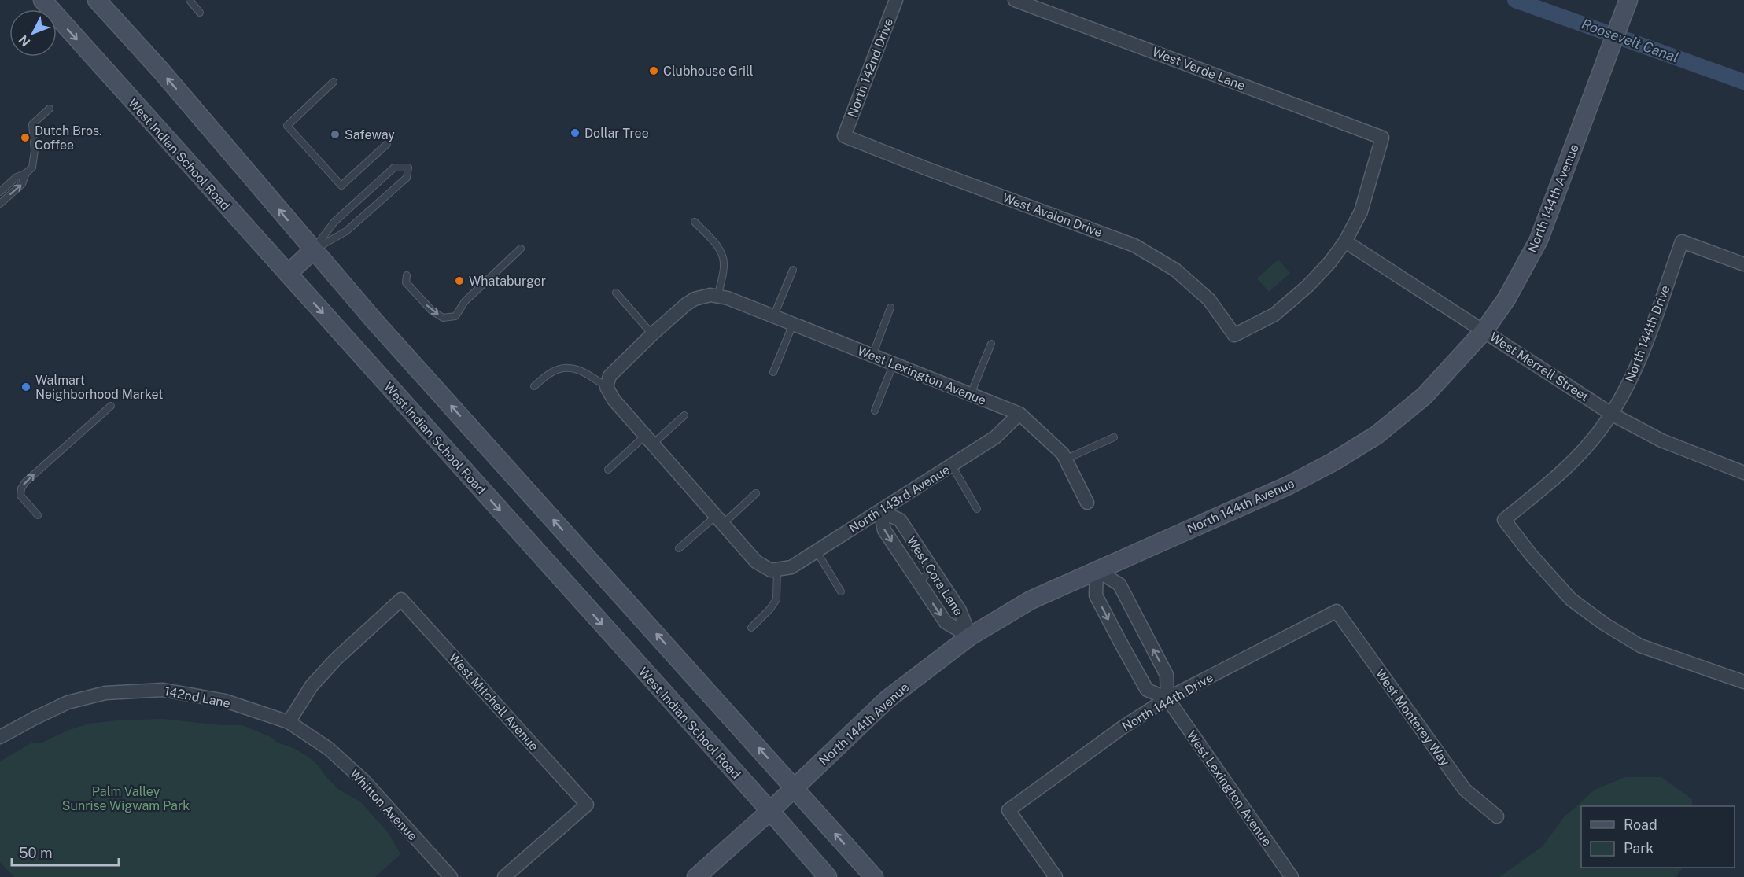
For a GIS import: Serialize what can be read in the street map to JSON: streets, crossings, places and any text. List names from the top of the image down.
{
  "streets": {
    "main road": ["West Indian School Road", "North 144th Avenue"],
    "street": [
      "North 142nd Drive",
      "West Verde Lane",
      "West Avalon Drive",
      "North 144th Drive",
      "West Merrell Street",
      "West Lexington Avenue",
      "North 143rd Avenue",
      "West Cora Lane",
      "142nd Lane",
      "West Mitchell Avenue",
      "West Monterey Way",
      "Whitton Avenue"
    ]
  },
  "crossings": [
    ["North 142nd Drive", "West Avalon Drive"],
    ["West Verde Lane", "West Avalon Drive"],
    ["West Verde Lane", "West Merrell Street"],
    ["West Indian School Road", "North 144th Avenue"],
    ["North 144th Avenue", "West Merrell Street"],
    ["North 144th Avenue", "West Cora Lane"],
    ["West Avalon Drive", "West Merrell Street"],
    ["North 144th Drive", "West Merrell Street"],
    ["North 144th Drive", "West Lexington Avenue"],
    ["North 144th Drive", "West Monterey Way"],
    ["West Lexington Avenue", "North 143rd Avenue"],
    ["North 143rd Avenue", "West Cora Lane"],
    ["142nd Lane", "West Mitchell Avenue"],
    ["142nd Lane", "Whitton Avenue"],
    ["West Mitchell Avenue", "Whitton Avenue"]
  ],
  "water": ["Roosevelt Canal"],
  "parks": ["Palm Valley Sunrise Wigwam Park"],
  "places": [
    "Clubhouse Grill",
    "Dollar Tree",
    "Safeway",
    "Dutch Bros. Coffee",
    "Whataburger",
    "Walmart Neighborhood Market"
  ],
  "legend": ["Road", "Park"],
  "scale_bar": "50 m",
  "north": "bottom left"
}
